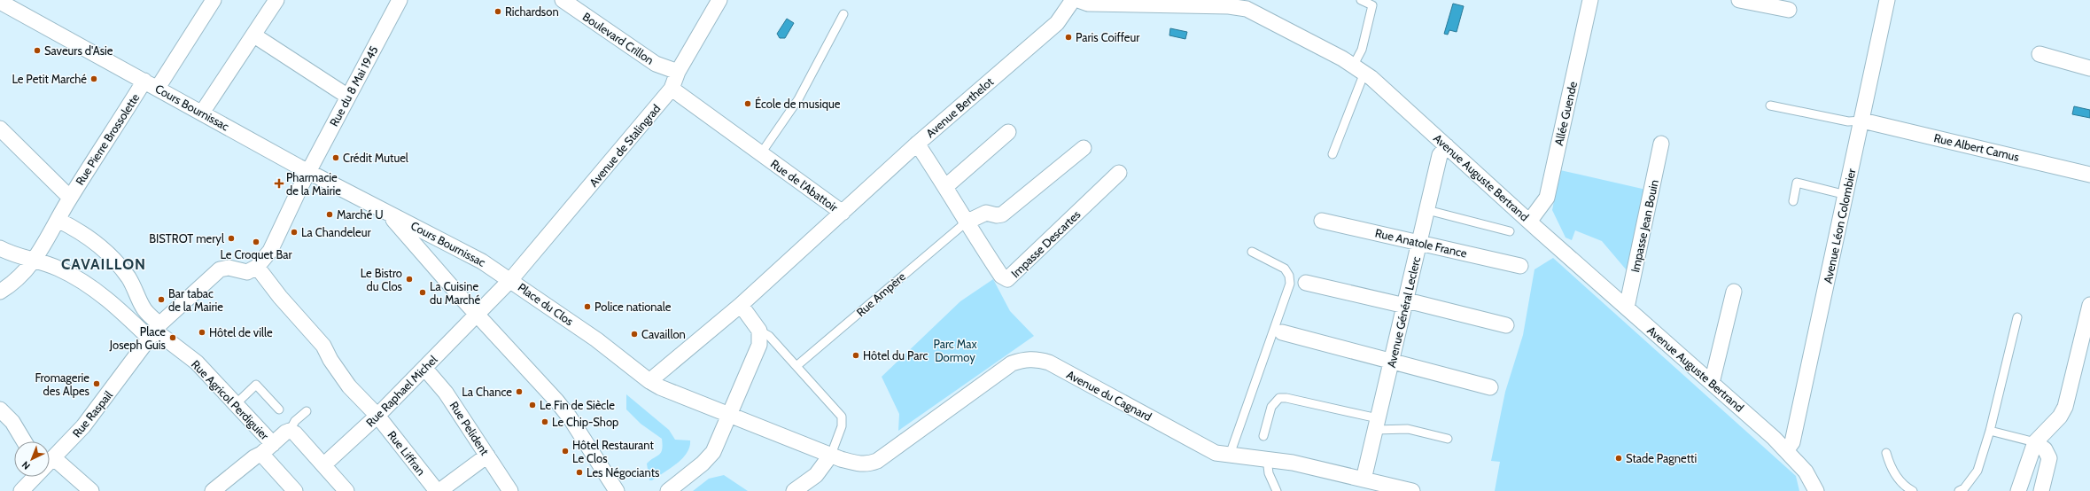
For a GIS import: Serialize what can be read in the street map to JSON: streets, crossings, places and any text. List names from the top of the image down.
{
  "streets": {
    "street": [
      "Boulevard Crillon",
      "Rue du 8 Mai 1945",
      "Cours Bournissac",
      "Avenue Berthelot",
      "Allée Guende",
      "Rue Pierre Brossolette",
      "Avenue de Stalingrad",
      "Rue Albert Camus",
      "Avenue Auguste Bertrand",
      "Rue de l'Abattoir",
      "Impasse Jean Bouin",
      "Avenue Léon Colombier",
      "Rue Anatole France",
      "Impasse Descartes",
      "Place du Clos",
      "Avenue Général Leclerc",
      "Rue Raphael Michel",
      "Avenue du Cagnard",
      "Rue Agricol Perdiguier",
      "Rue Raspail",
      "Rue Pelident",
      "Rue Liffran"
    ],
    "lane": ["Rue Ampère"]
  },
  "crossings": [
    ["Boulevard Crillon", "Avenue de Stalingrad"],
    ["Rue du 8 Mai 1945", "Cours Bournissac"],
    ["Rue du 8 Mai 1945", "Rue Raspail"],
    ["Rue du 8 Mai 1945", "Rue Liffran"],
    ["Cours Bournissac", "Rue Pierre Brossolette"],
    ["Cours Bournissac", "Avenue de Stalingrad"],
    ["Cours Bournissac", "Place du Clos"],
    ["Cours Bournissac", "Rue Raphael Michel"],
    ["Avenue Berthelot", "Rue de l'Abattoir"],
    ["Allée Guende", "Avenue Auguste Bertrand"],
    ["Avenue de Stalingrad", "Rue de l'Abattoir"],
    ["Avenue de Stalingrad", "Place du Clos"],
    ["Rue Albert Camus", "Avenue Léon Colombier"],
    ["Avenue Auguste Bertrand", "Impasse Jean Bouin"],
    ["Avenue Auguste Bertrand", "Avenue Léon Colombier"],
    ["Avenue Auguste Bertrand", "Avenue Général Leclerc"],
    ["Rue de l'Abattoir", "Place du Clos"],
    ["Rue Anatole France", "Avenue Général Leclerc"],
    ["Impasse Descartes", "Rue Ampère"],
    ["Place du Clos", "Rue Raphael Michel"],
    ["Place du Clos", "Avenue du Cagnard"],
    ["Avenue Général Leclerc", "Avenue du Cagnard"],
    ["Rue Raphael Michel", "Rue Pelident"],
    ["Rue Raphael Michel", "Rue Liffran"],
    ["Rue Agricol Perdiguier", "Rue Raspail"],
    ["Rue Raspail", "Rue Liffran"]
  ],
  "districts": ["CAVAILLON"],
  "parks": ["Parc Max Dormoy"],
  "places": {
    "other": [
      "Richardson",
      "Paris Coiffeur",
      "Saveurs d'Asie",
      "Le Petit Marché",
      "École de musique",
      "Crédit Mutuel",
      "Marché U",
      "La Chandeleur",
      "BISTROT meryl",
      "Le Croquet Bar",
      "Le Bistro du Clos",
      "La Cuisine du Marché",
      "Bar tabac de la Mairie",
      "Police nationale",
      "Hôtel de ville",
      "Cavaillon",
      "Place Joseph Guis",
      "Hôtel du Parc",
      "Fromagerie des Alpes",
      "La Chance",
      "Le Fin de Siècle",
      "Le Chip-Shop",
      "Hôtel Restaurant Le Clos",
      "Stade Pagnetti",
      "Les Négociants"
    ],
    "health": ["Pharmacie de la Mairie"]
  },
  "north": "bottom left"
}
